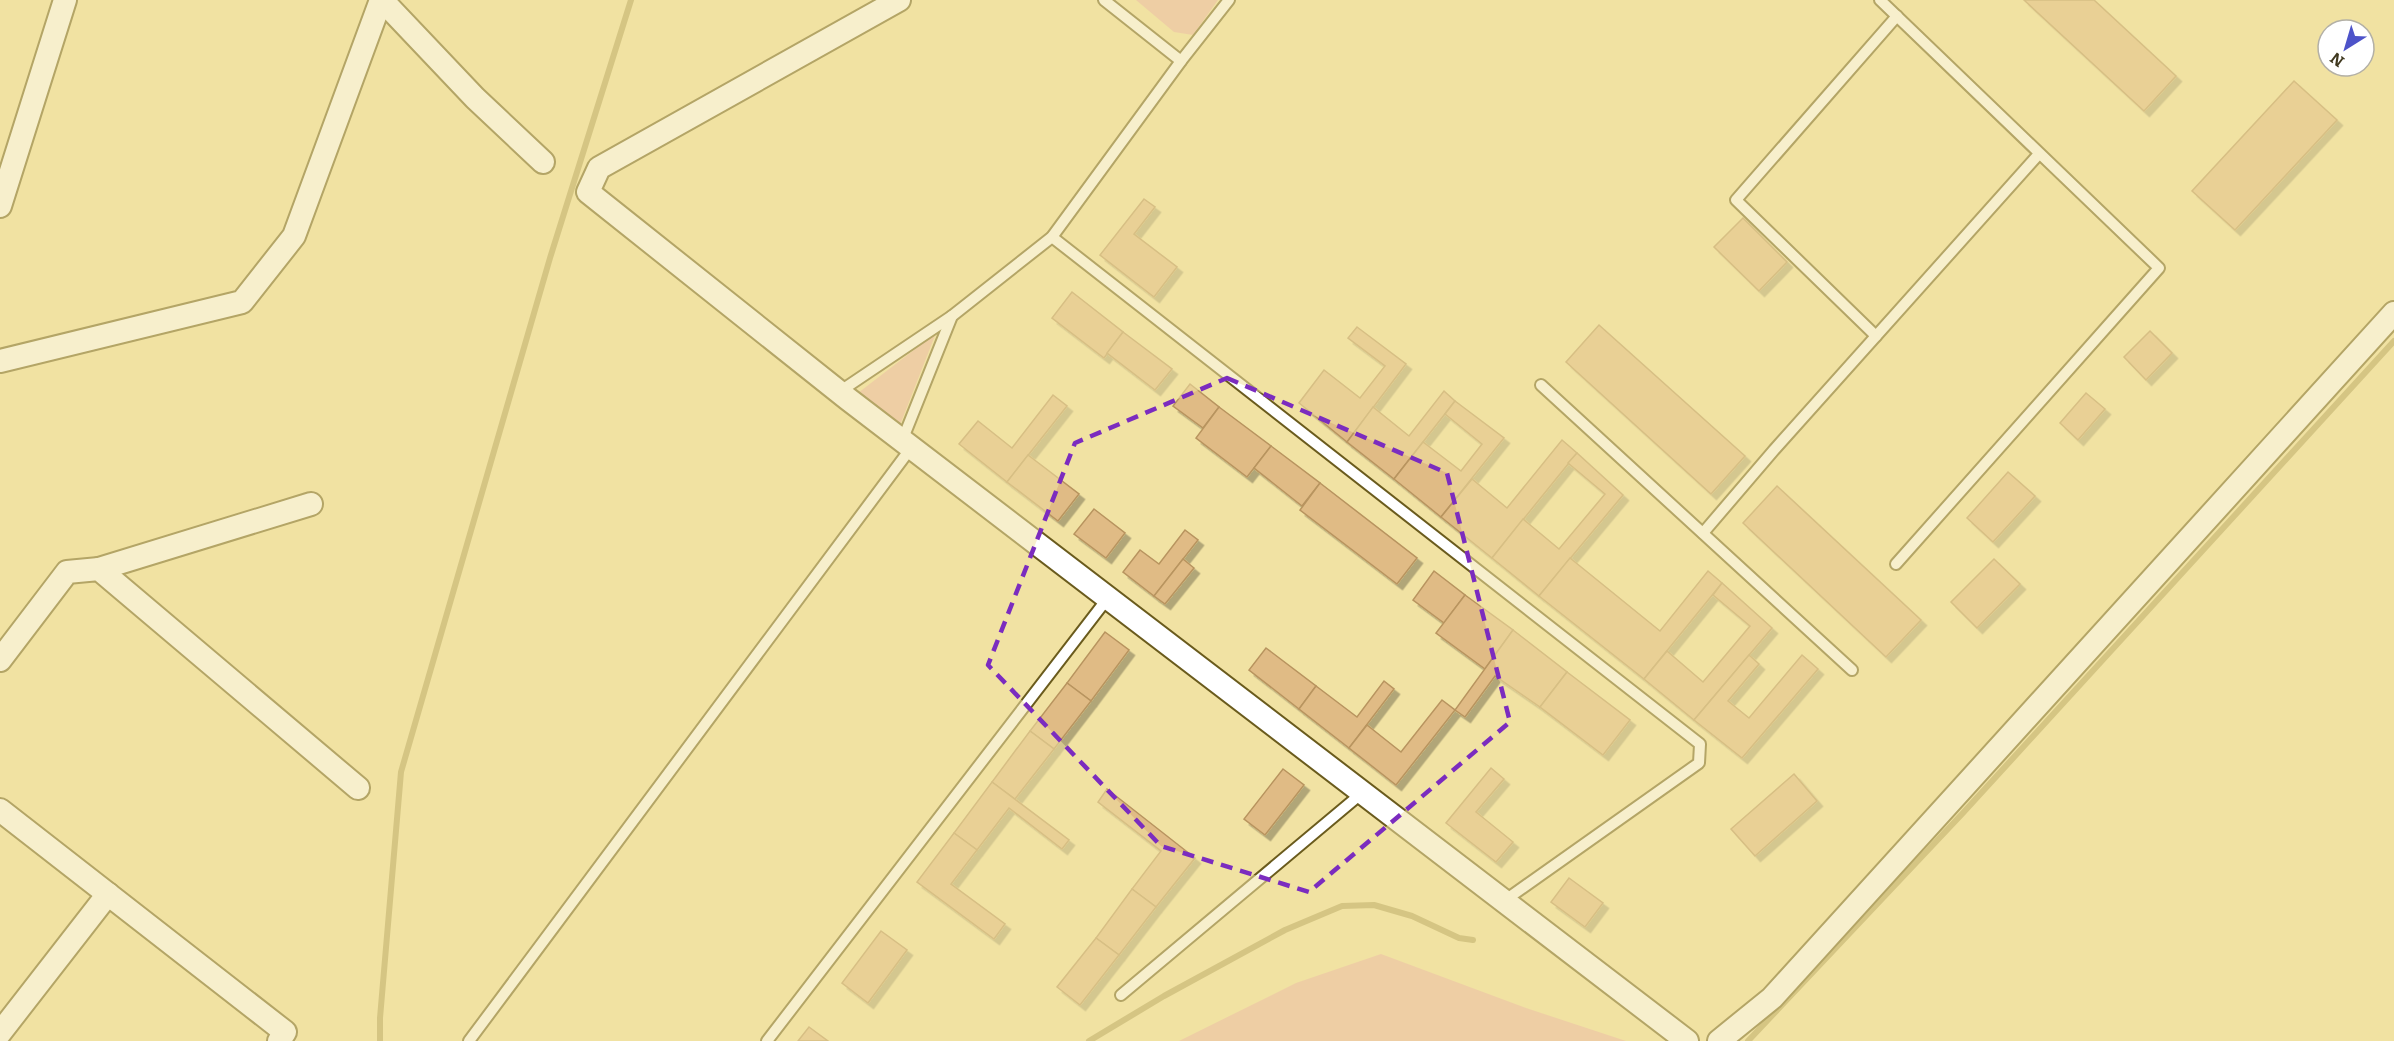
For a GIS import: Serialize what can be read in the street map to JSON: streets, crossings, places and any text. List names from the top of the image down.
{
  "north": "bottom left"
}
